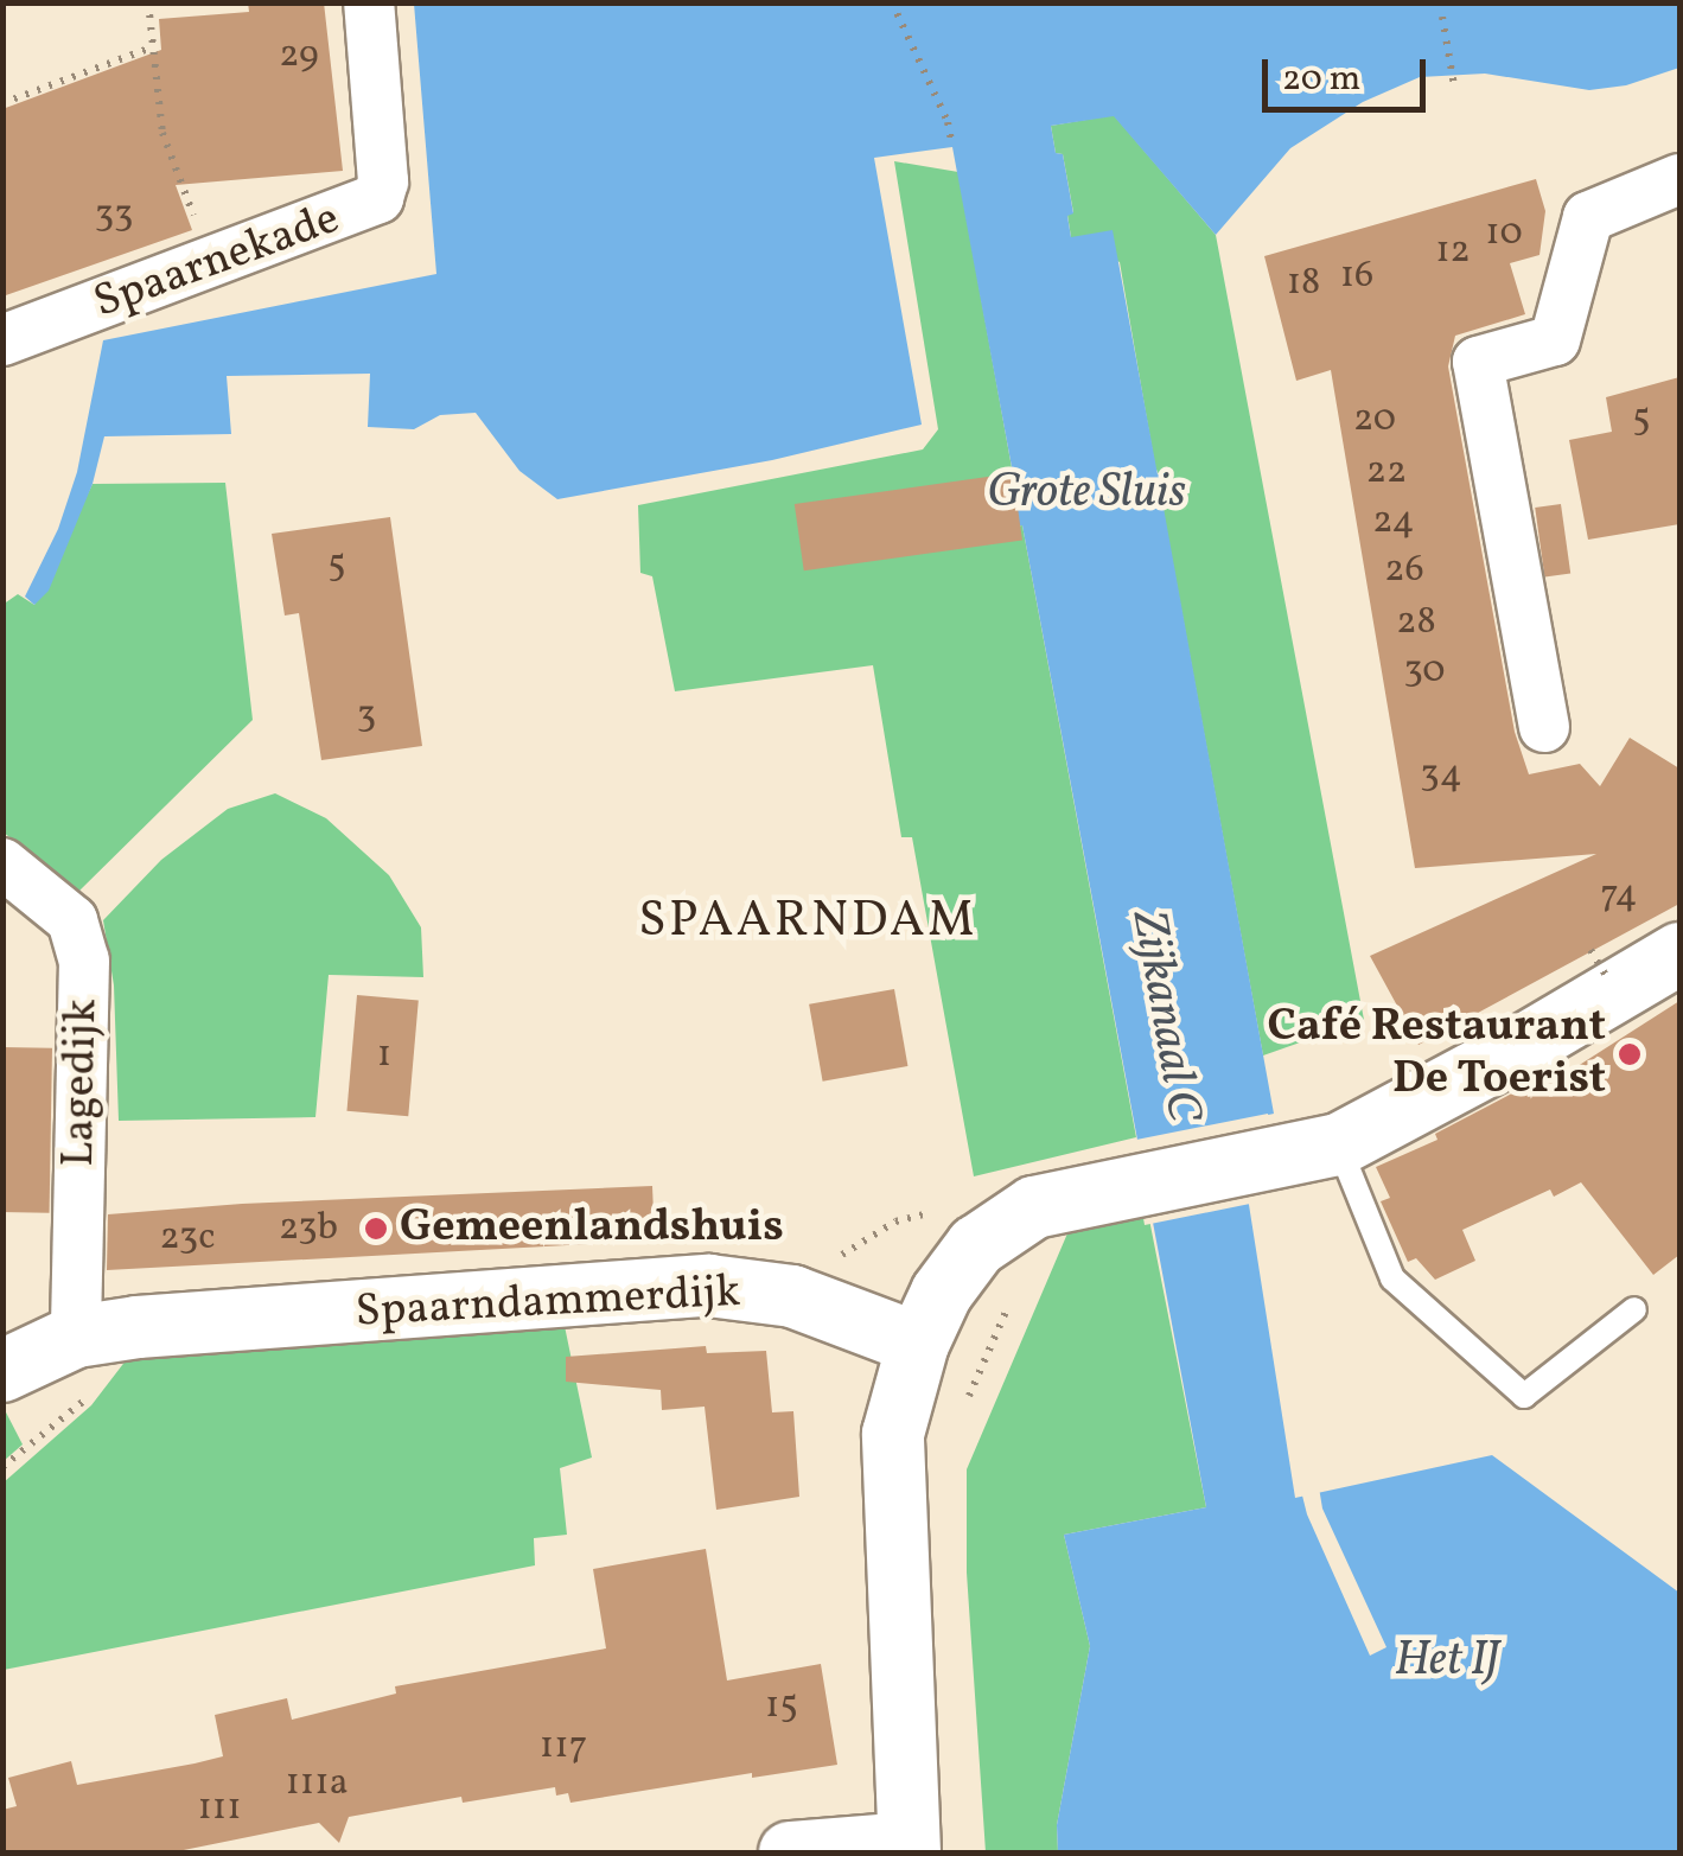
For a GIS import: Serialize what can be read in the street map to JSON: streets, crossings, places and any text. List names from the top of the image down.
{
  "streets": {
    "street": ["Spaarnekade", "Lagedijk", "Spaarndammerdijk"]
  },
  "crossings": [
    ["Lagedijk", "Spaarndammerdijk"]
  ],
  "districts": ["SPAARNDAM"],
  "water": ["Grote Sluis", "Zijkanaal C", "Het IJ"],
  "places": ["Café Restaurant De Toerist", "Gemeenlandshuis"],
  "house_numbers": [
    "29",
    "33",
    "10",
    "12",
    "16",
    "18",
    "20",
    "5",
    "22",
    "24",
    "5",
    "26",
    "28",
    "30",
    "3",
    "34",
    "74",
    "1",
    "23b",
    "23c",
    "15",
    "117",
    "111a",
    "111"
  ],
  "scale_bar": "20 m"
}
